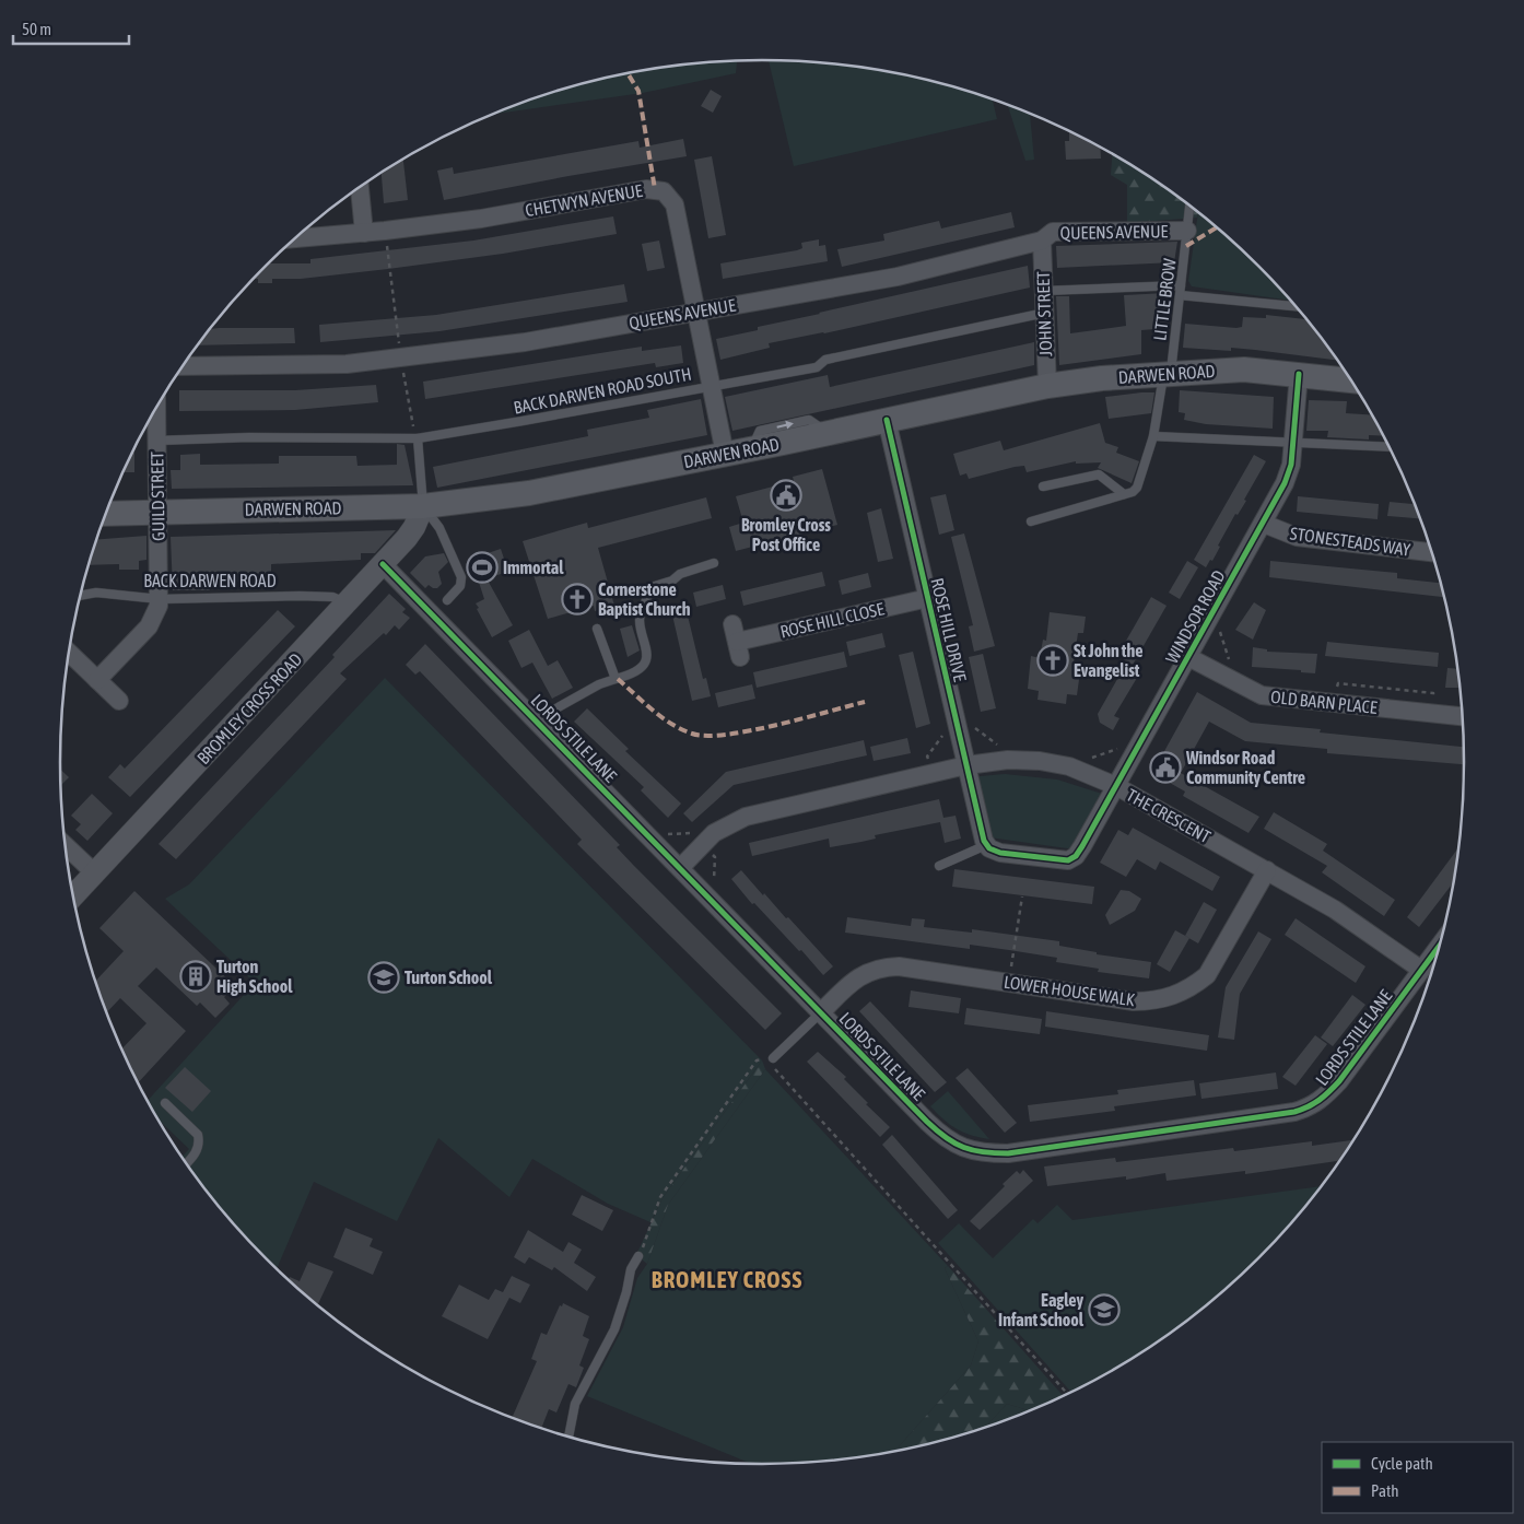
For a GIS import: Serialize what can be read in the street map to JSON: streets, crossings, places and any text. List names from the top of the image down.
{
  "streets": {
    "main road": ["DARWEN ROAD"],
    "street": [
      "CHETWYN AVENUE",
      "QUEENS AVENUE",
      "JOHN STREET",
      "GUILD STREET",
      "STONESTEADS WAY",
      "WINDSOR ROAD",
      "ROSE HILL CLOSE",
      "ROSE HILL DRIVE",
      "OLD BARN PLACE",
      "BROMLEY CROSS ROAD",
      "LORDS STILE LANE",
      "THE CRESCENT",
      "LOWER HOUSE WALK"
    ],
    "lane": ["LITTLE BROW", "BACK DARWEN ROAD SOUTH", "BACK DARWEN ROAD"]
  },
  "crossings": [
    ["CHETWYN AVENUE", "QUEENS AVENUE"],
    ["CHETWYN AVENUE", "DARWEN ROAD"],
    ["CHETWYN AVENUE", "BACK DARWEN ROAD SOUTH"],
    ["QUEENS AVENUE", "LITTLE BROW"],
    ["QUEENS AVENUE", "JOHN STREET"],
    ["LITTLE BROW", "DARWEN ROAD"],
    ["JOHN STREET", "DARWEN ROAD"],
    ["JOHN STREET", "BACK DARWEN ROAD SOUTH"],
    ["DARWEN ROAD", "GUILD STREET"],
    ["DARWEN ROAD", "WINDSOR ROAD"],
    ["DARWEN ROAD", "ROSE HILL DRIVE"],
    ["DARWEN ROAD", "BROMLEY CROSS ROAD"],
    ["BACK DARWEN ROAD SOUTH", "GUILD STREET"],
    ["GUILD STREET", "BACK DARWEN ROAD"],
    ["STONESTEADS WAY", "WINDSOR ROAD"],
    ["BACK DARWEN ROAD", "BROMLEY CROSS ROAD"],
    ["WINDSOR ROAD", "ROSE HILL DRIVE"],
    ["WINDSOR ROAD", "OLD BARN PLACE"],
    ["WINDSOR ROAD", "THE CRESCENT"],
    ["ROSE HILL CLOSE", "ROSE HILL DRIVE"],
    ["ROSE HILL DRIVE", "THE CRESCENT"],
    ["BROMLEY CROSS ROAD", "LORDS STILE LANE"],
    ["LORDS STILE LANE", "THE CRESCENT"],
    ["LORDS STILE LANE", "LOWER HOUSE WALK"],
    ["THE CRESCENT", "LOWER HOUSE WALK"]
  ],
  "districts": ["BROMLEY CROSS"],
  "places": {
    "public building": ["Bromley Cross Post Office", "Windsor Road Community Centre"],
    "sports": ["Immortal"],
    "church": ["Cornerstone Baptist Church", "St John the Evangelist"],
    "building": ["Turton High School"],
    "school or university": ["Turton School", "Eagley Infant School"]
  },
  "legend": ["Cycle path", "Path"],
  "scale_bar": "50 m"
}
